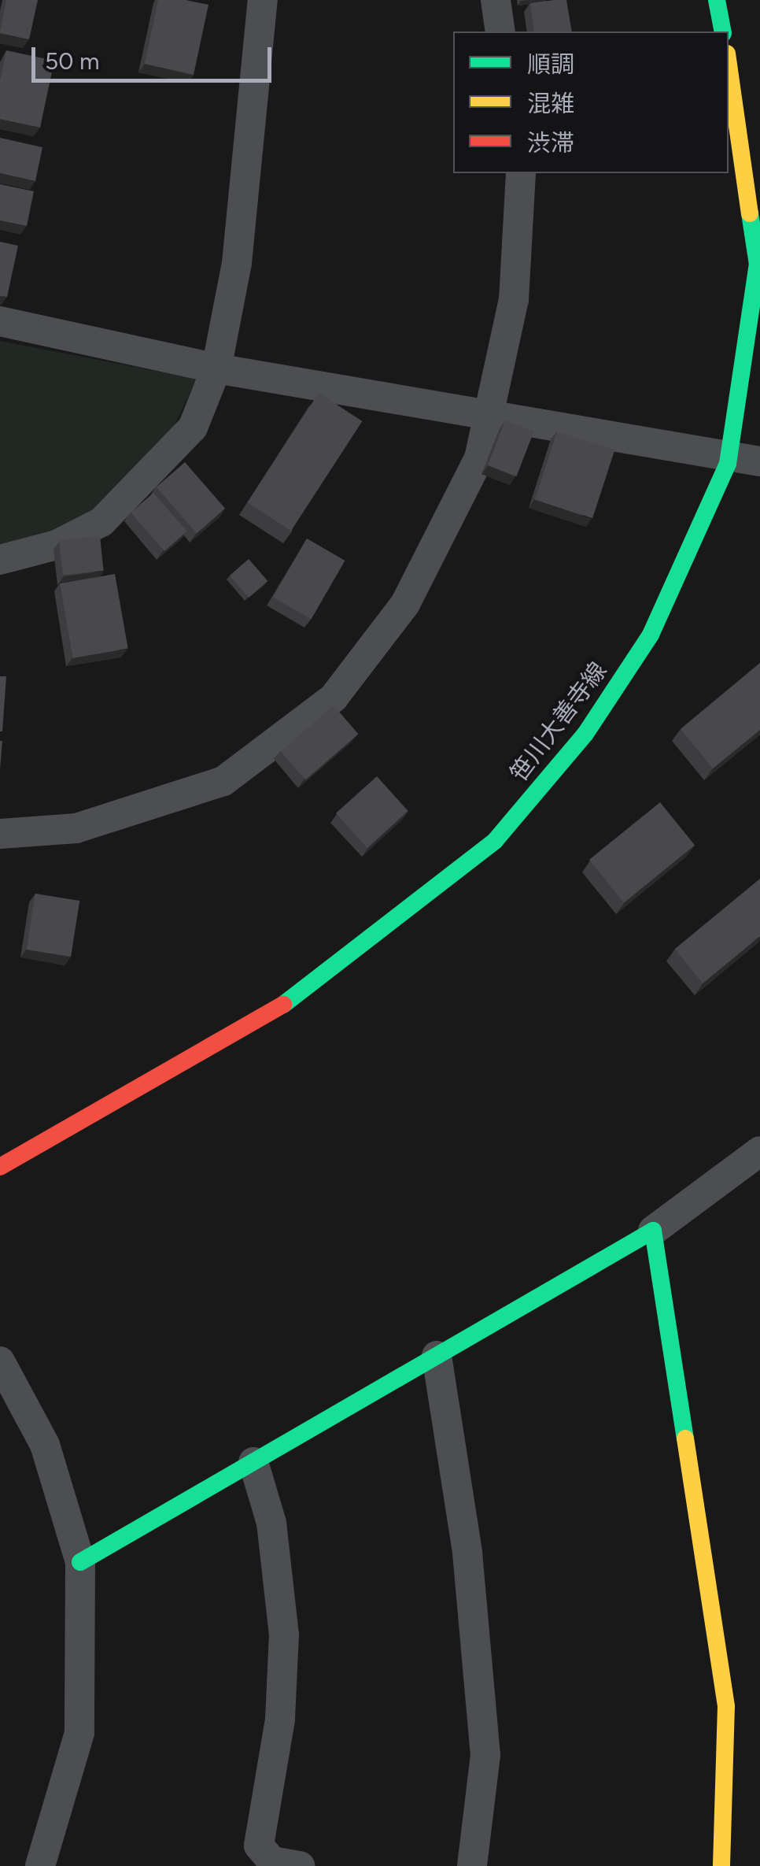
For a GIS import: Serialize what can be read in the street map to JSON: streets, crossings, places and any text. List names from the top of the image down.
{
  "streets": {
    "street": ["笹川大善寺線"]
  },
  "legend": ["順調", "混雑", "渋滞"],
  "scale_bar": "50 m"
}
